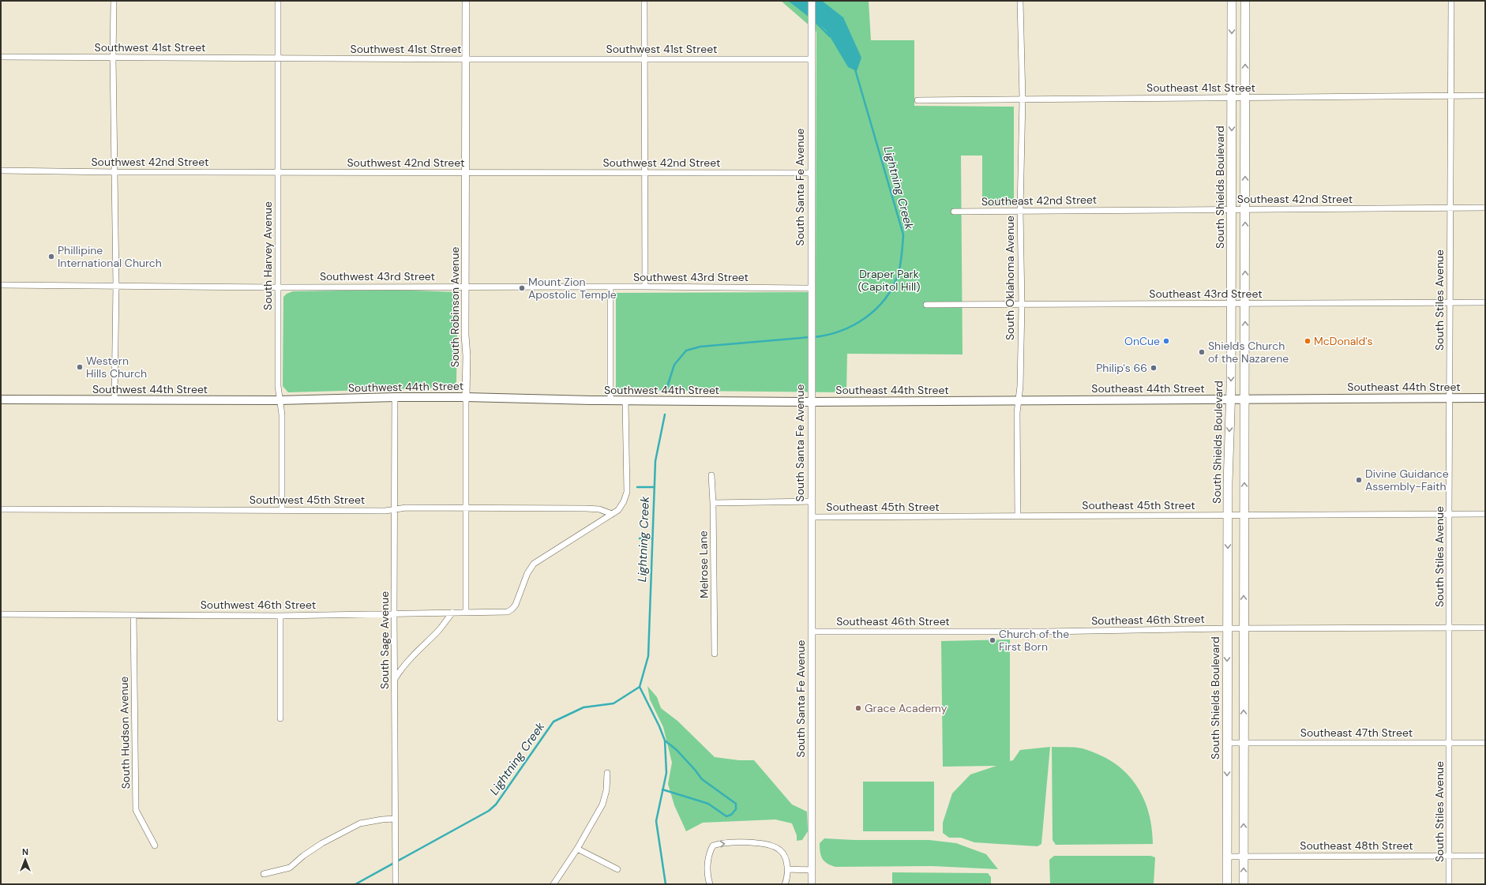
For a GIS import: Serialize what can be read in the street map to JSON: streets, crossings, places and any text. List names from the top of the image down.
{
  "streets": {
    "main road": ["South Shields Boulevard", "Southwest 44th Street", "Southeast 44th Street"],
    "street": [
      "Southwest 41st Street",
      "Southeast 41st Street",
      "Southwest 42nd Street",
      "South Santa Fe Avenue",
      "Southeast 42nd Street",
      "South Harvey Avenue",
      "Southwest 43rd Street",
      "South Oklahoma Avenue",
      "Southeast 43rd Street",
      "South Stiles Avenue",
      "South Robinson Avenue",
      "Southwest 45th Street",
      "Southeast 45th Street",
      "Melrose Lane",
      "Southwest 46th Street",
      "Southeast 46th Street",
      "South Sage Avenue",
      "South Hudson Avenue",
      "Southeast 47th Street",
      "Southeast 48th Street"
    ]
  },
  "crossings": [
    ["Southwest 41st Street", "South Santa Fe Avenue"],
    ["Southwest 41st Street", "South Harvey Avenue"],
    ["Southwest 41st Street", "South Robinson Avenue"],
    ["Southeast 41st Street", "South Shields Boulevard"],
    ["Southeast 41st Street", "South Oklahoma Avenue"],
    ["Southeast 41st Street", "South Stiles Avenue"],
    ["Southwest 42nd Street", "South Santa Fe Avenue"],
    ["Southwest 42nd Street", "South Harvey Avenue"],
    ["Southwest 42nd Street", "South Robinson Avenue"],
    ["South Santa Fe Avenue", "Southwest 43rd Street"],
    ["South Santa Fe Avenue", "Southwest 44th Street"],
    ["South Santa Fe Avenue", "Southeast 44th Street"],
    ["South Santa Fe Avenue", "Southeast 45th Street"],
    ["South Santa Fe Avenue", "Southeast 46th Street"],
    ["South Shields Boulevard", "Southeast 42nd Street"],
    ["South Shields Boulevard", "Southeast 43rd Street"],
    ["South Shields Boulevard", "Southeast 44th Street"],
    ["South Shields Boulevard", "Southeast 45th Street"],
    ["South Shields Boulevard", "Southeast 46th Street"],
    ["South Shields Boulevard", "Southeast 47th Street"],
    ["South Shields Boulevard", "Southeast 48th Street"],
    ["Southeast 42nd Street", "South Oklahoma Avenue"],
    ["Southeast 42nd Street", "South Stiles Avenue"],
    ["South Harvey Avenue", "Southwest 43rd Street"],
    ["South Harvey Avenue", "Southwest 44th Street"],
    ["South Harvey Avenue", "Southwest 45th Street"],
    ["Southwest 43rd Street", "South Robinson Avenue"],
    ["South Oklahoma Avenue", "Southeast 43rd Street"],
    ["South Oklahoma Avenue", "Southeast 44th Street"],
    ["South Oklahoma Avenue", "Southeast 45th Street"],
    ["Southeast 43rd Street", "South Stiles Avenue"],
    ["South Stiles Avenue", "Southeast 44th Street"],
    ["South Stiles Avenue", "Southeast 45th Street"],
    ["South Stiles Avenue", "Southeast 46th Street"],
    ["South Stiles Avenue", "Southeast 47th Street"],
    ["South Stiles Avenue", "Southeast 48th Street"],
    ["South Robinson Avenue", "Southwest 44th Street"],
    ["South Robinson Avenue", "Southwest 45th Street"],
    ["South Robinson Avenue", "Southwest 46th Street"],
    ["Southwest 44th Street", "Southeast 44th Street"],
    ["Southwest 44th Street", "South Sage Avenue"],
    ["Southwest 45th Street", "Southwest 46th Street"],
    ["Southwest 45th Street", "South Sage Avenue"],
    ["Southwest 46th Street", "South Sage Avenue"],
    ["Southwest 46th Street", "South Hudson Avenue"]
  ],
  "water": ["Lightning Creek"],
  "parks": ["Draper Park (Capitol Hill)"],
  "places": [
    "Phillipine International Church",
    "Mount Zion Apostolic Temple",
    "OnCue",
    "McDonald's",
    "Shields Church of the Nazarene",
    "Western Hills Church",
    "Philip's 66",
    "Divine Guidance Assembly-Faith",
    "Church of the First Born",
    "Grace Academy"
  ],
  "north": "top"
}
